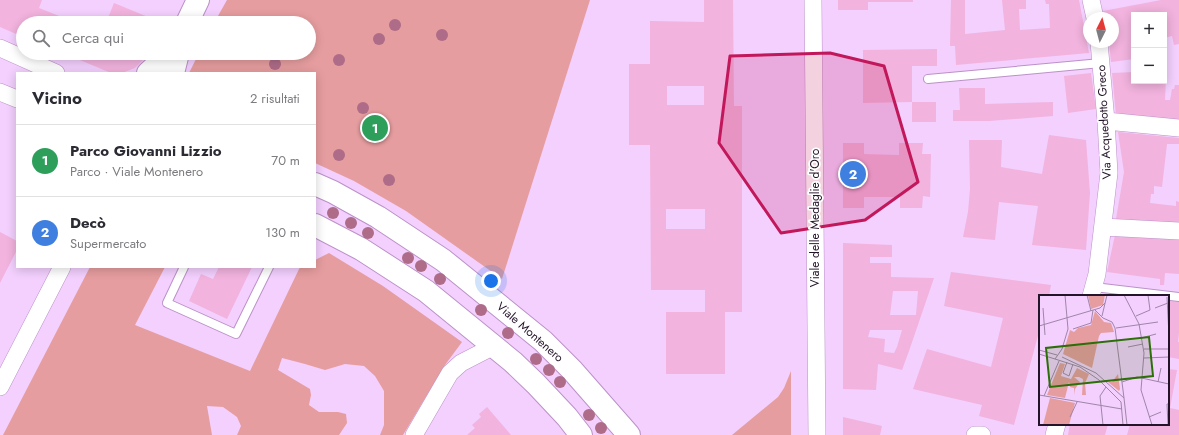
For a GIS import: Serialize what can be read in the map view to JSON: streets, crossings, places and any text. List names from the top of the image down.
{
  "streets": {
    "main road": ["Viale Montenero"],
    "street": ["Via Acquedotto Greco", "Viale delle Medaglie d'Oro"]
  },
  "north": "top",
  "page": {
    "map_buttons": ["+", "−"],
    "search": "Cerca qui",
    "heading": ["Vicino", "2 risultati"],
    "pins": ["1", "2"],
    "list": [
      {
        "mark": "1",
        "name": "Parco Giovanni Lizzio",
        "note": "Parco · Viale Montenero",
        "value": "70 m"
      },
      {
        "mark": "2",
        "name": "Decò",
        "note": "Supermercato",
        "value": "130 m"
      }
    ]
  }
}
